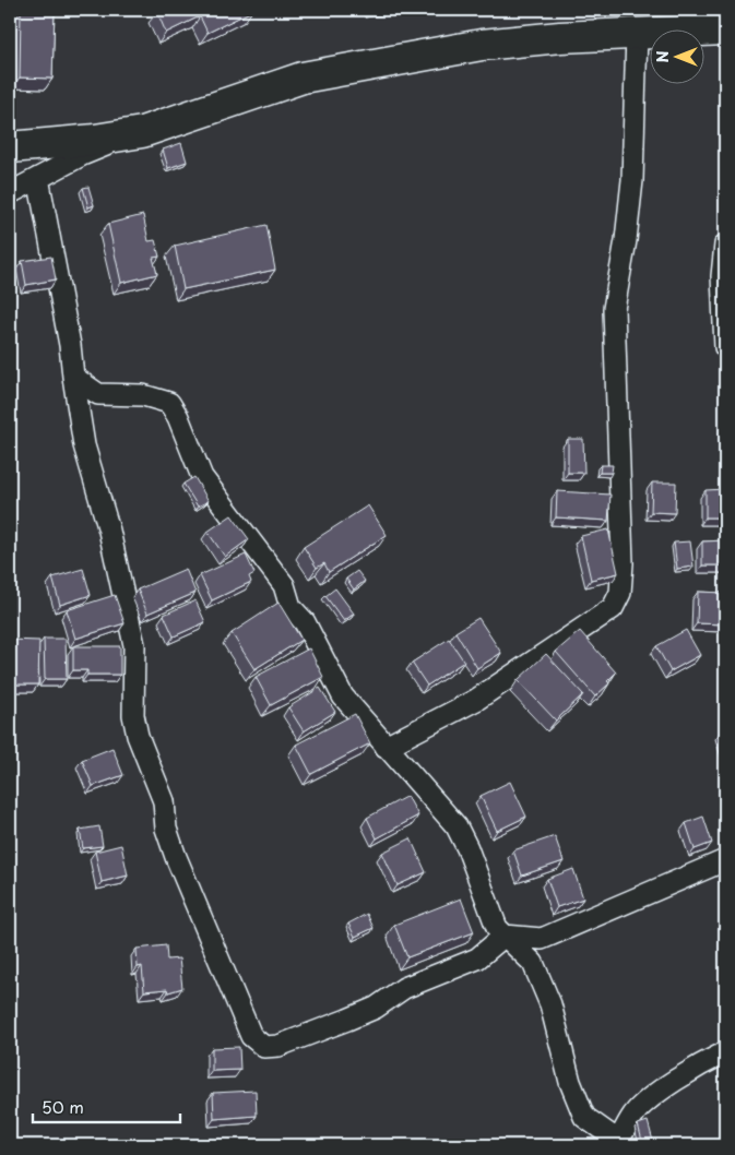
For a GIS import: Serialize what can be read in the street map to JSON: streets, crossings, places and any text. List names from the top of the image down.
{
  "scale_bar": "50 m",
  "north": "left"
}
